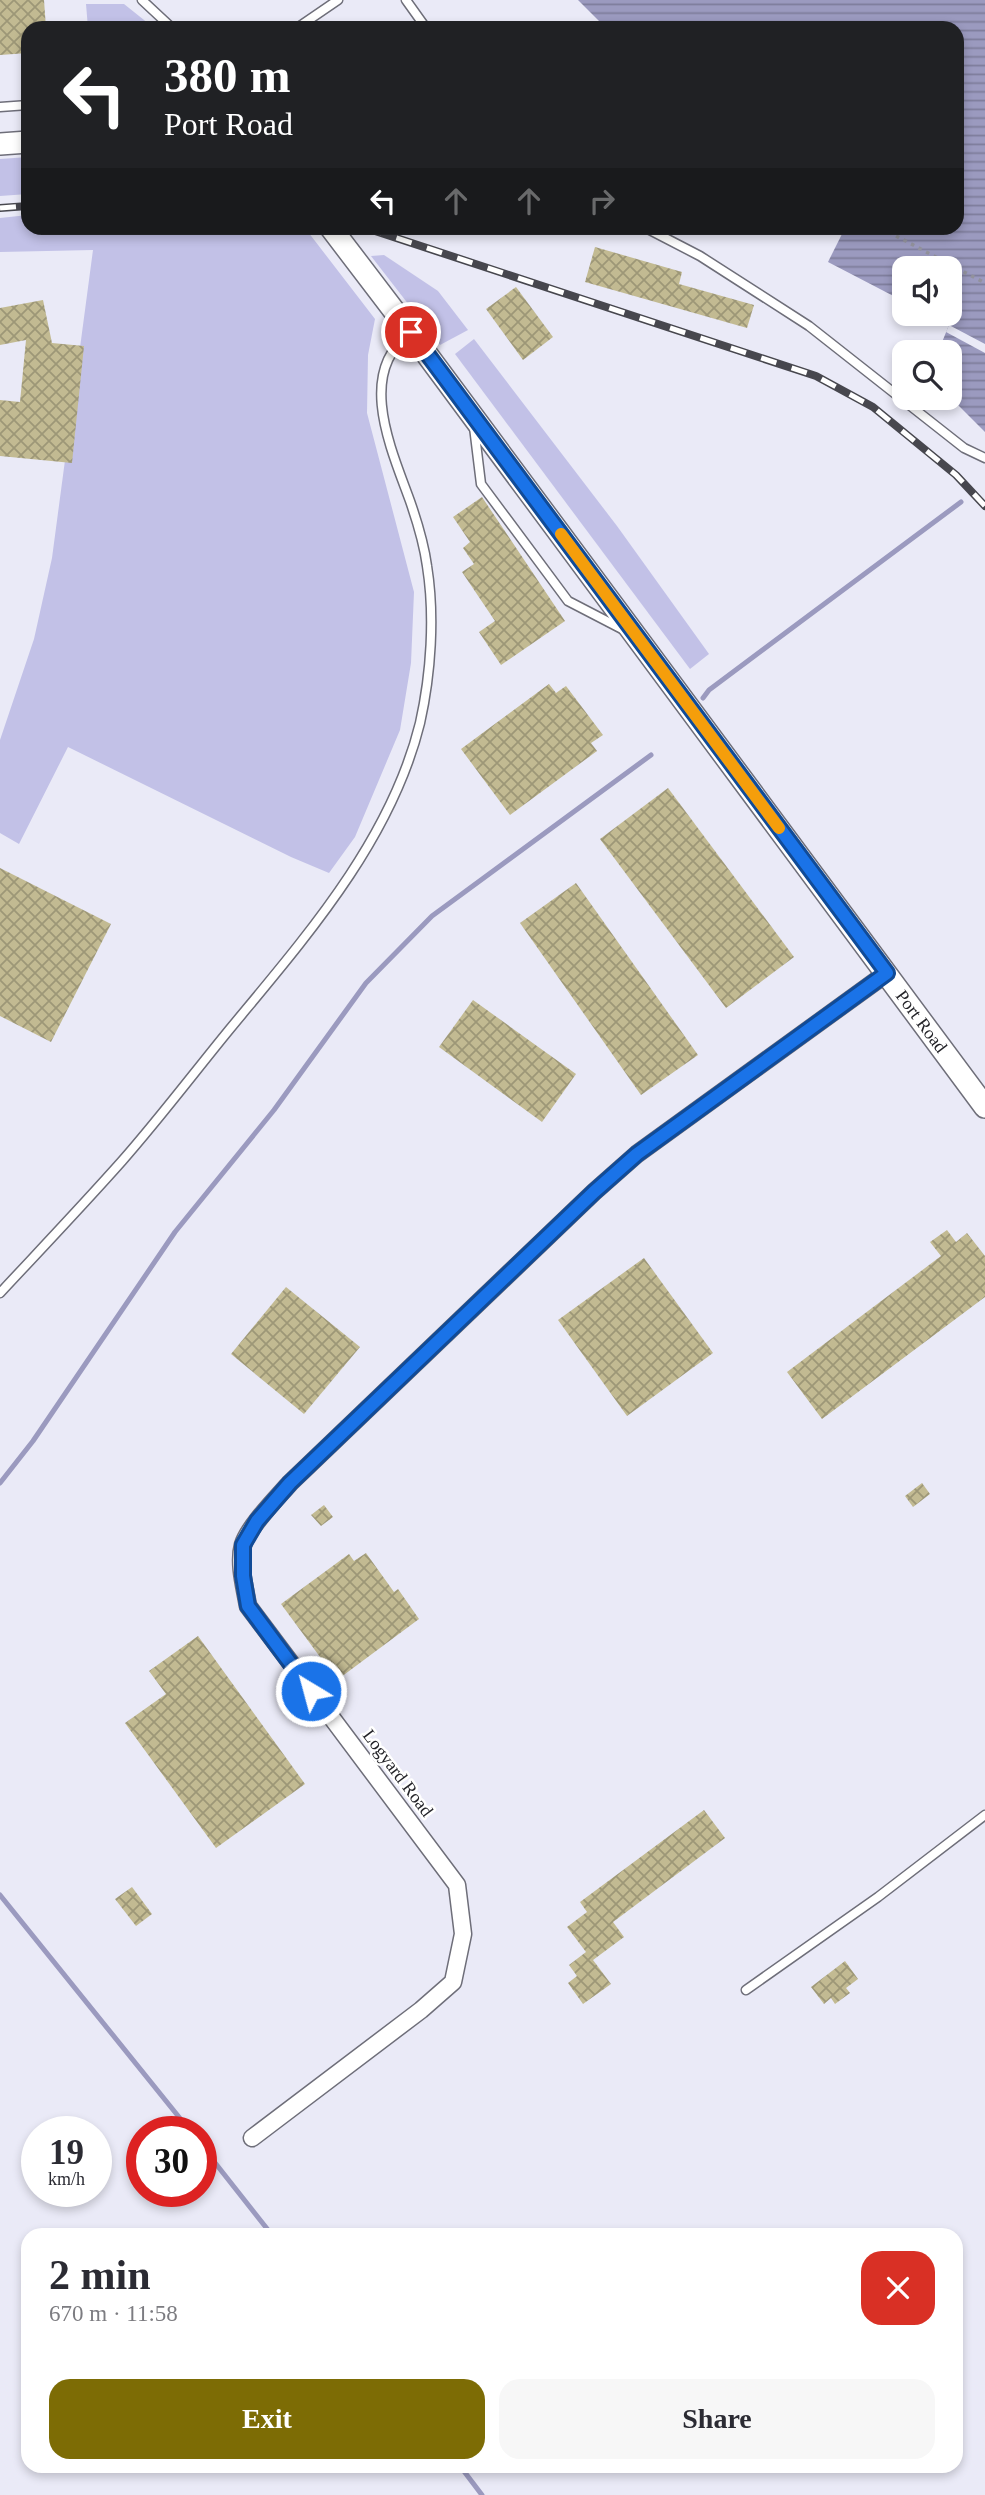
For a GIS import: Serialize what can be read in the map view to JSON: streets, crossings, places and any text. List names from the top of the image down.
{
  "streets": {
    "main road": ["Port Road"],
    "street": ["Logyard Road"]
  },
  "crossings": [
    ["Port Road", "Logyard Road"]
  ],
  "page": {
    "turn": ["380 m", "Port Road"],
    "speed": "19 km/h",
    "limit": "30",
    "heading": ["2 min", "670 m · 11:58"],
    "buttons": ["Exit", "Share"]
  }
}
